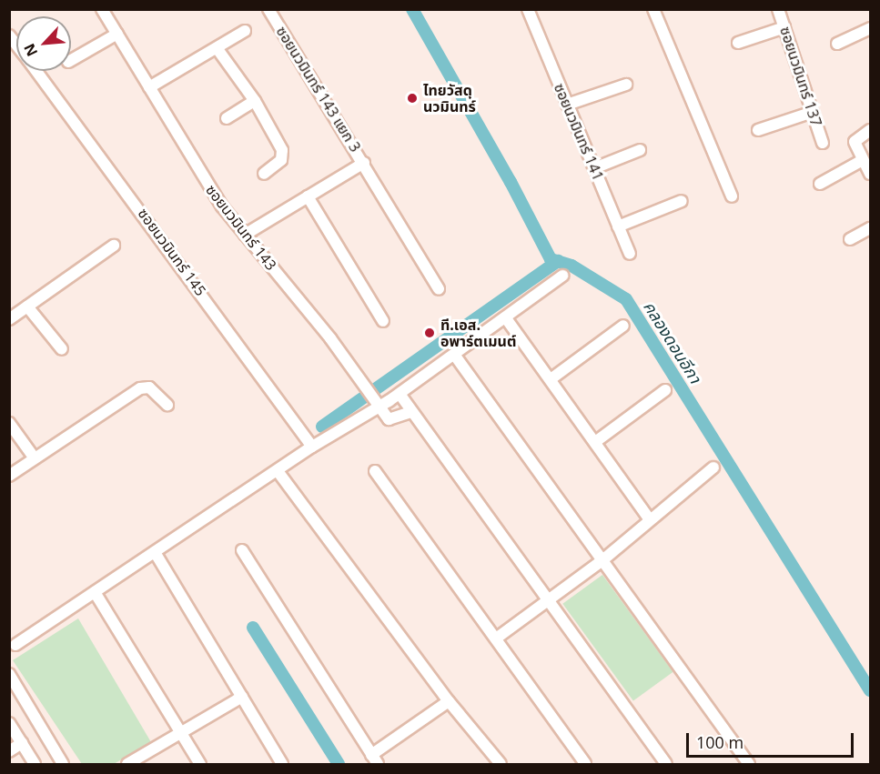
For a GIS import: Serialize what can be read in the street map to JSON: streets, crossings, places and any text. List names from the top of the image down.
{
  "streets": {
    "street": [
      "ซอยนวมินทร์ 137",
      "ซอยนวมินทร์ 143 แยก 3",
      "ซอยนวมินทร์ 141",
      "ซอยนวมินทร์ 143",
      "ซอยนวมินทร์ 145"
    ]
  },
  "crossings": [
    ["ซอยนวมินทร์ 143 แยก 3", "ซอยนวมินทร์ 143"]
  ],
  "water": ["คลองดอนอีกา"],
  "places": ["ไทยวัสดุ นวมินทร์", "ที.เอส. อพาร์ตเมนต์"],
  "scale_bar": "100 m",
  "north": "bottom left"
}
